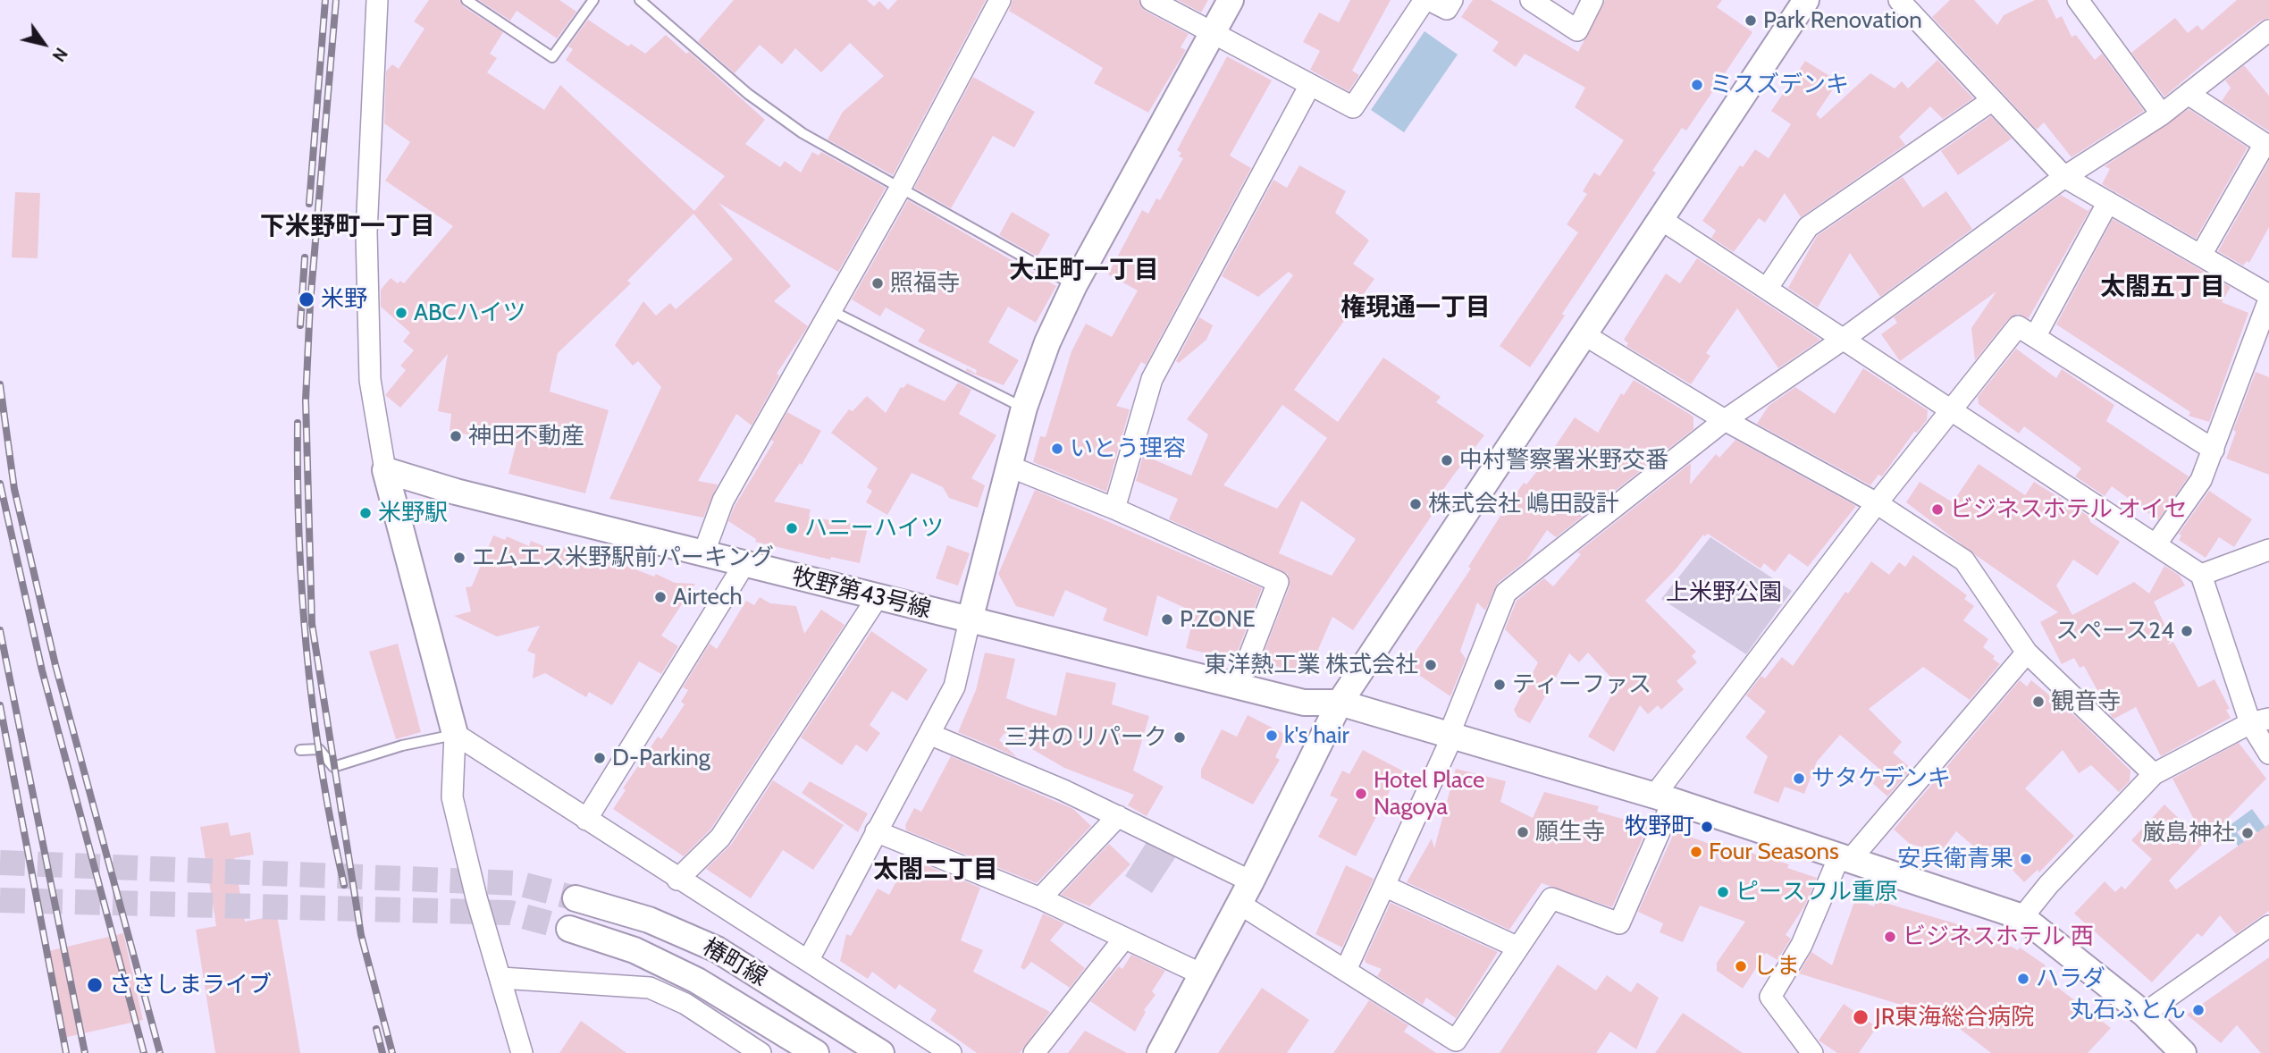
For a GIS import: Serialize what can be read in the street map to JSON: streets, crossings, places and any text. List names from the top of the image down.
{
  "streets": {
    "street": ["牧野第43号線", "椿町線"]
  },
  "districts": [
    "下米野町一丁目",
    "大正町一丁目",
    "太閤五丁目",
    "権現通一丁目",
    "太閤二丁目"
  ],
  "parks": ["上米野公園"],
  "places": [
    "Park Renovation",
    "ミスズデンキ",
    "照福寺",
    "米野",
    "ABCハイツ",
    "神田不動産",
    "いとう理容",
    "中村警察署米野交番",
    "株式会社 嶋田設計",
    "ビジネスホテル オイセ",
    "米野駅",
    "ハニーハイツ",
    "エムエス米野駅前パーキング",
    "Airtech",
    "P.ZONE",
    "スペース24",
    "東洋熱工業 株式会社",
    "ティーファス",
    "観音寺",
    "k's hair",
    "三井のリパーク",
    "D-Parking",
    "サタケデンキ",
    "Hotel Place Nagoya",
    "牧野町",
    "願生寺",
    "厳島神社",
    "Four Seasons",
    "安兵衛青果",
    "ピースフル重原",
    "ビジネスホテル 西",
    "しま",
    "ハラダ",
    "ささしまライブ",
    "丸石ふとん",
    "JR東海総合病院"
  ],
  "north": "bottom right"
}
